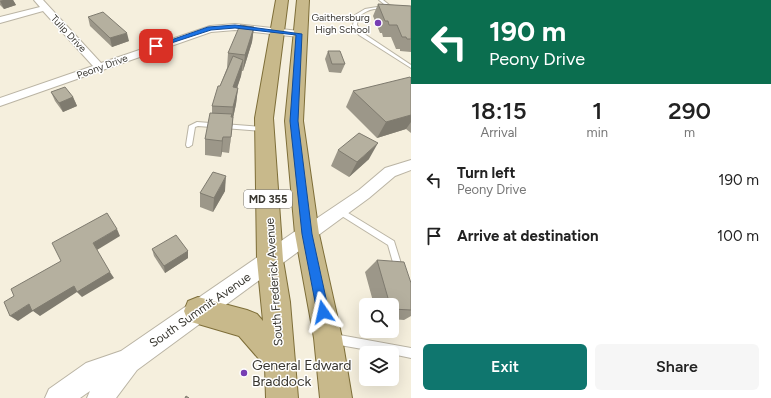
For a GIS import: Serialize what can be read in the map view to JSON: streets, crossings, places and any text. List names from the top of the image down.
{
  "streets": {
    "main road": ["MD 355", "South Frederick Avenue"],
    "street": ["Tulip Drive", "Peony Drive", "South Summit Avenue"]
  },
  "crossings": [
    ["Tulip Drive", "Peony Drive"],
    ["Peony Drive", "MD 355"],
    ["Peony Drive", "South Frederick Avenue"],
    ["MD 355", "South Summit Avenue"],
    ["South Frederick Avenue", "South Summit Avenue"]
  ],
  "places": ["Gaithersburg High School", "General Edward Braddock"],
  "page": {
    "turn": ["190 m", "Peony Drive"],
    "eta": [
      "18:15",
      "Arrival",
      "1",
      "min",
      "290",
      "m"
    ],
    "list": [
      {
        "name": "Turn left",
        "note": "Peony Drive",
        "value": "190 m"
      },
      {
        "name": "Arrive at destination",
        "value": "100 m"
      }
    ],
    "buttons": ["Exit", "Share"]
  }
}
